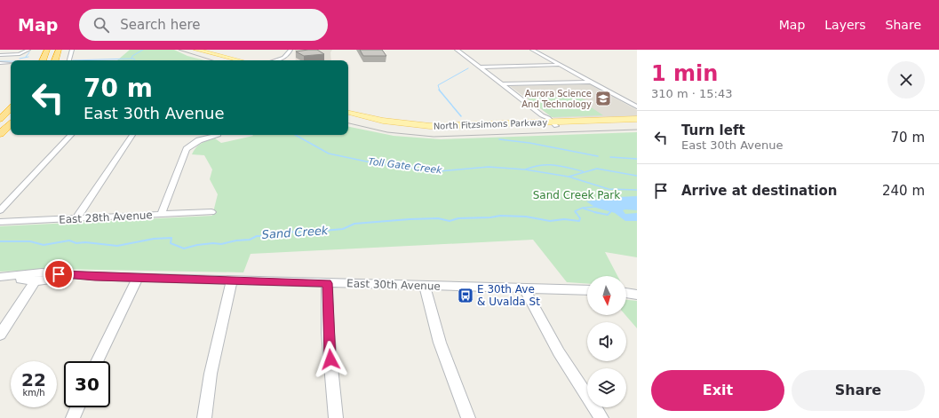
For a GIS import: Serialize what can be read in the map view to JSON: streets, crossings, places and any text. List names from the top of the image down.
{
  "streets": {
    "main road": ["North Fitzsimons Parkway"],
    "street": ["East 28th Avenue", "East 30th Avenue"]
  },
  "water": ["Toll Gate Creek", "Sand Creek"],
  "parks": ["Sand Creek Park"],
  "places": {
    "school or university": ["Aurora Science And Technology"],
    "bus stop": ["E 30th Ave & Uvalda St"]
  },
  "north": "bottom",
  "page": {
    "header": "Map",
    "search": "Search here",
    "nav": ["Map", "Layers", "Share"],
    "heading": ["1 min", "310 m · 15:43"],
    "turn": ["70 m", "East 30th Avenue"],
    "list": [
      {
        "name": "Turn left",
        "note": "East 30th Avenue",
        "value": "70 m"
      },
      {
        "name": "Arrive at destination",
        "value": "240 m"
      }
    ],
    "speed": "22 km/h",
    "limit": "30",
    "buttons": ["Exit", "Share"]
  }
}
